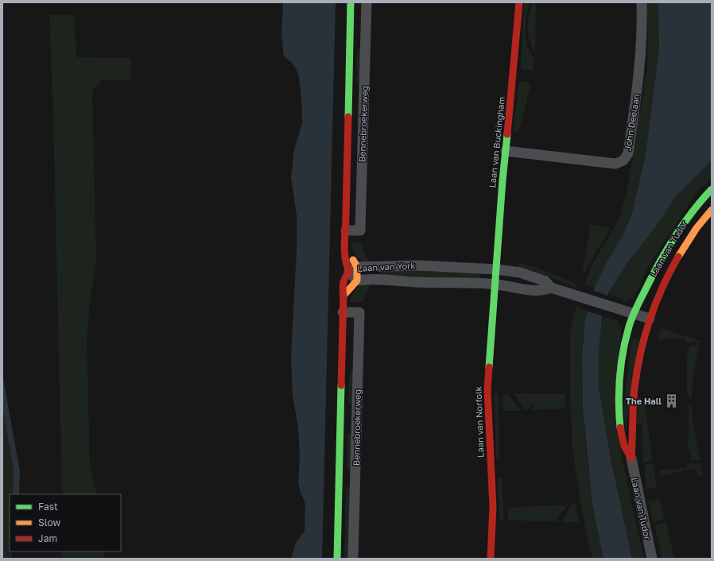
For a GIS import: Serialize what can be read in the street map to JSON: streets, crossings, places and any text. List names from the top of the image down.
{
  "streets": {
    "street": [
      "John Deelaan",
      "Bennebroekerweg",
      "Laan van Buckingham",
      "Laan van Tudor",
      "Laan van York",
      "Laan van Norfolk"
    ]
  },
  "crossings": [
    ["John Deelaan", "Laan van Buckingham"],
    ["Bennebroekerweg", "Laan van York"],
    ["Laan van Buckingham", "Laan van York"],
    ["Laan van Buckingham", "Laan van Norfolk"],
    ["Laan van Tudor", "Laan van York"],
    ["Laan van York", "Laan van Norfolk"]
  ],
  "places": {
    "building": ["The Hall"]
  },
  "legend": ["Fast", "Slow", "Jam"]
}
